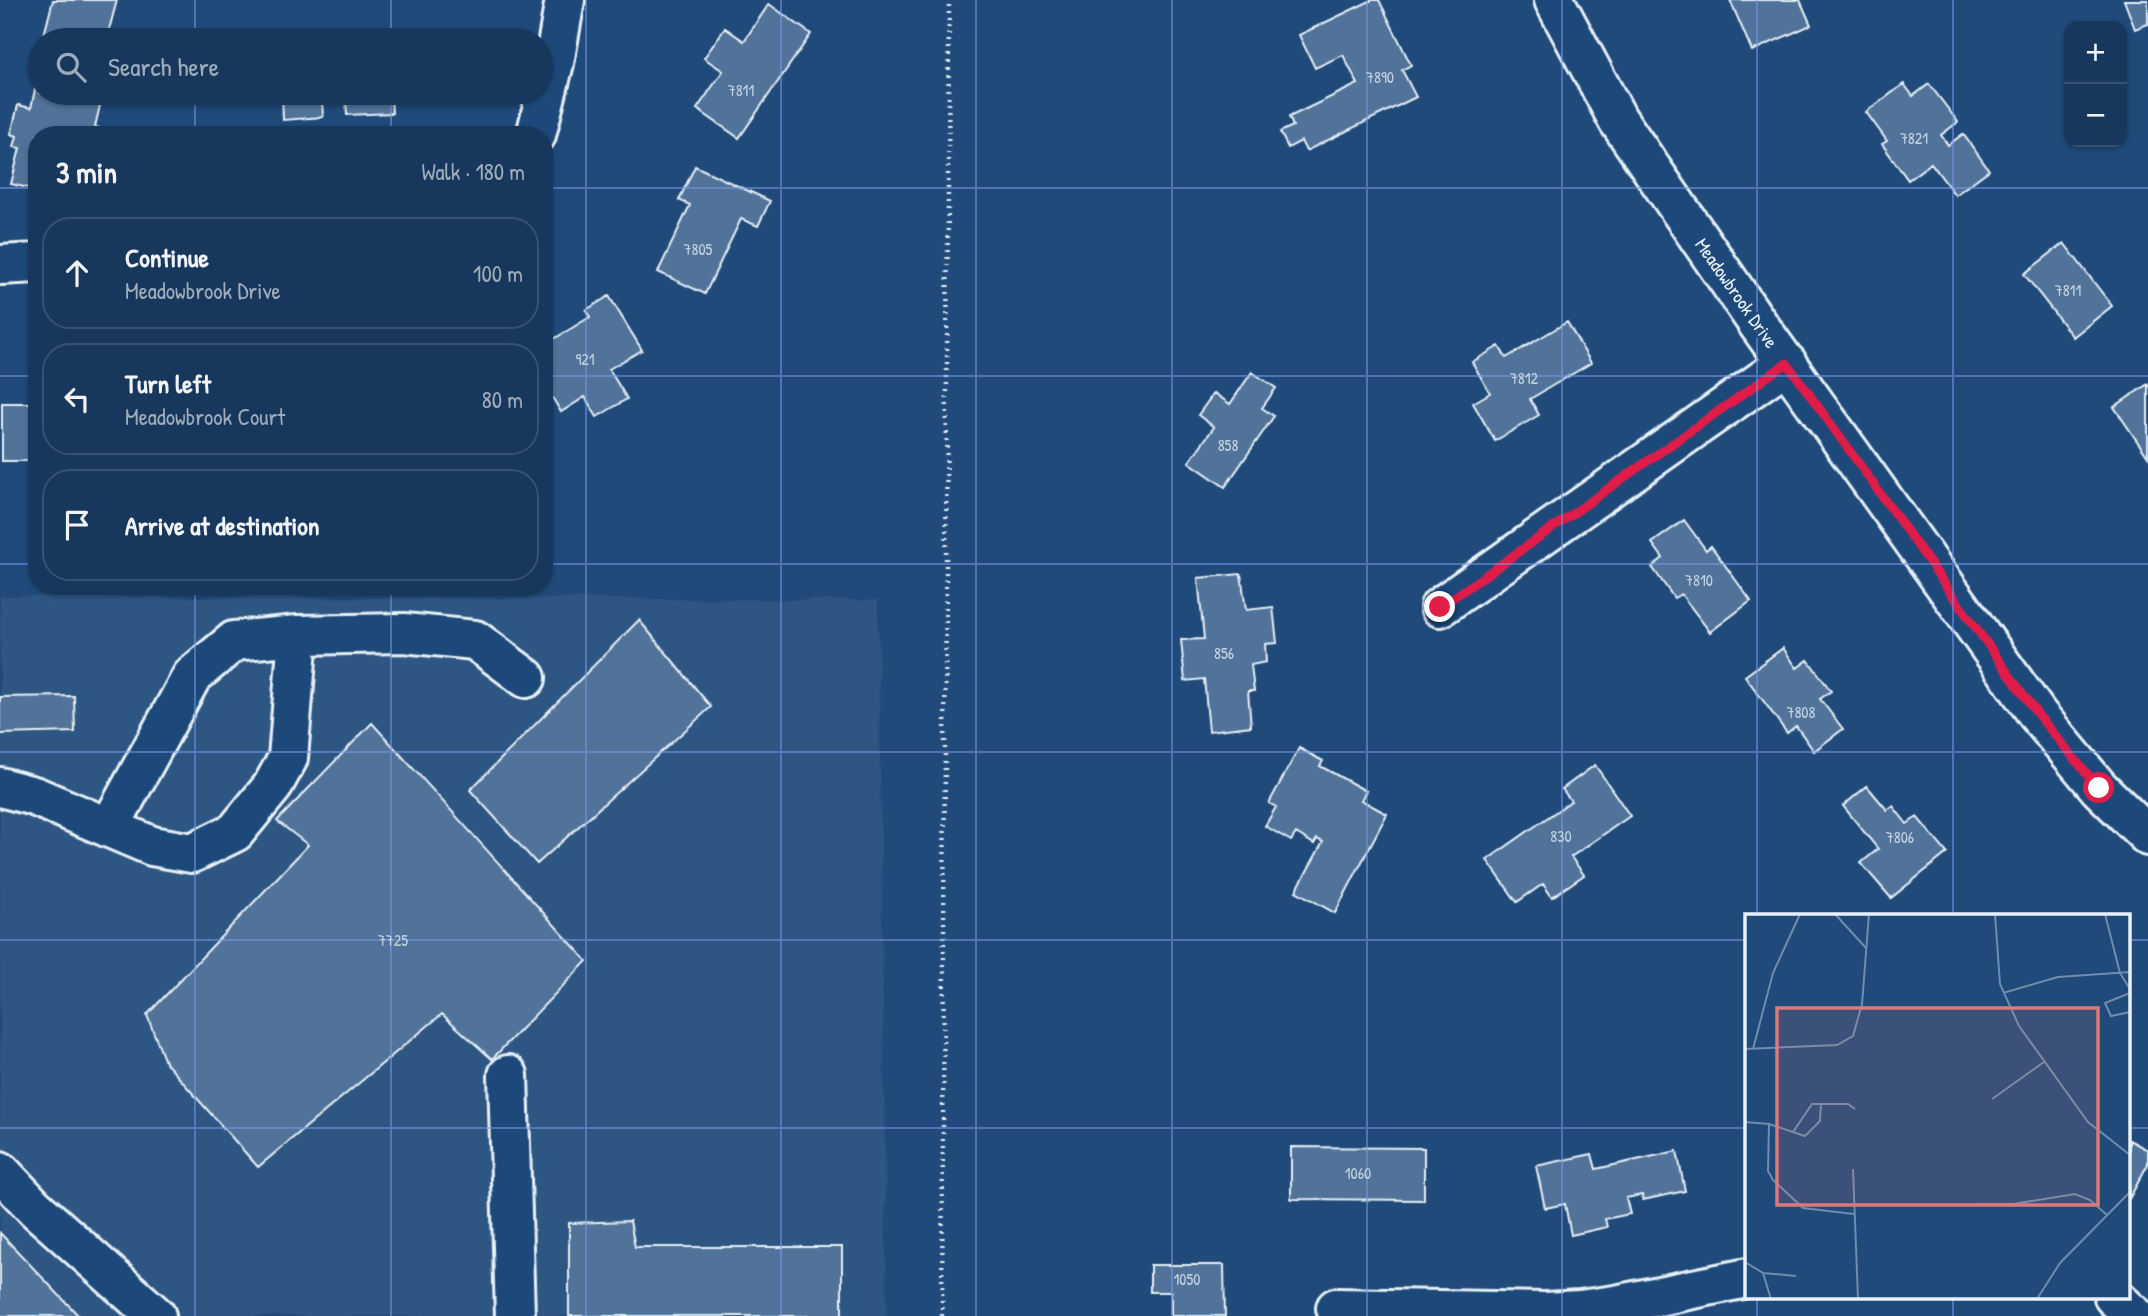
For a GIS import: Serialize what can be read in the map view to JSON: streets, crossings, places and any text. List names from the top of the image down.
{
  "streets": {
    "street": ["Meadowbrook Drive"]
  },
  "house_numbers": [
    "7890",
    "7811",
    "7821",
    "7805",
    "7811",
    "921",
    "7812",
    "858",
    "7810",
    "856",
    "7808",
    "830",
    "7806",
    "7725",
    "1060",
    "1050"
  ],
  "page": {
    "map_buttons": ["+", "−"],
    "search": "Search here",
    "heading": ["3 min", "Walk · 180 m"],
    "list": [
      ["Continue", "Meadowbrook Drive", "100 m"],
      ["Turn left", "Meadowbrook Court", "80 m"],
      "Arrive at destination"
    ]
  }
}
